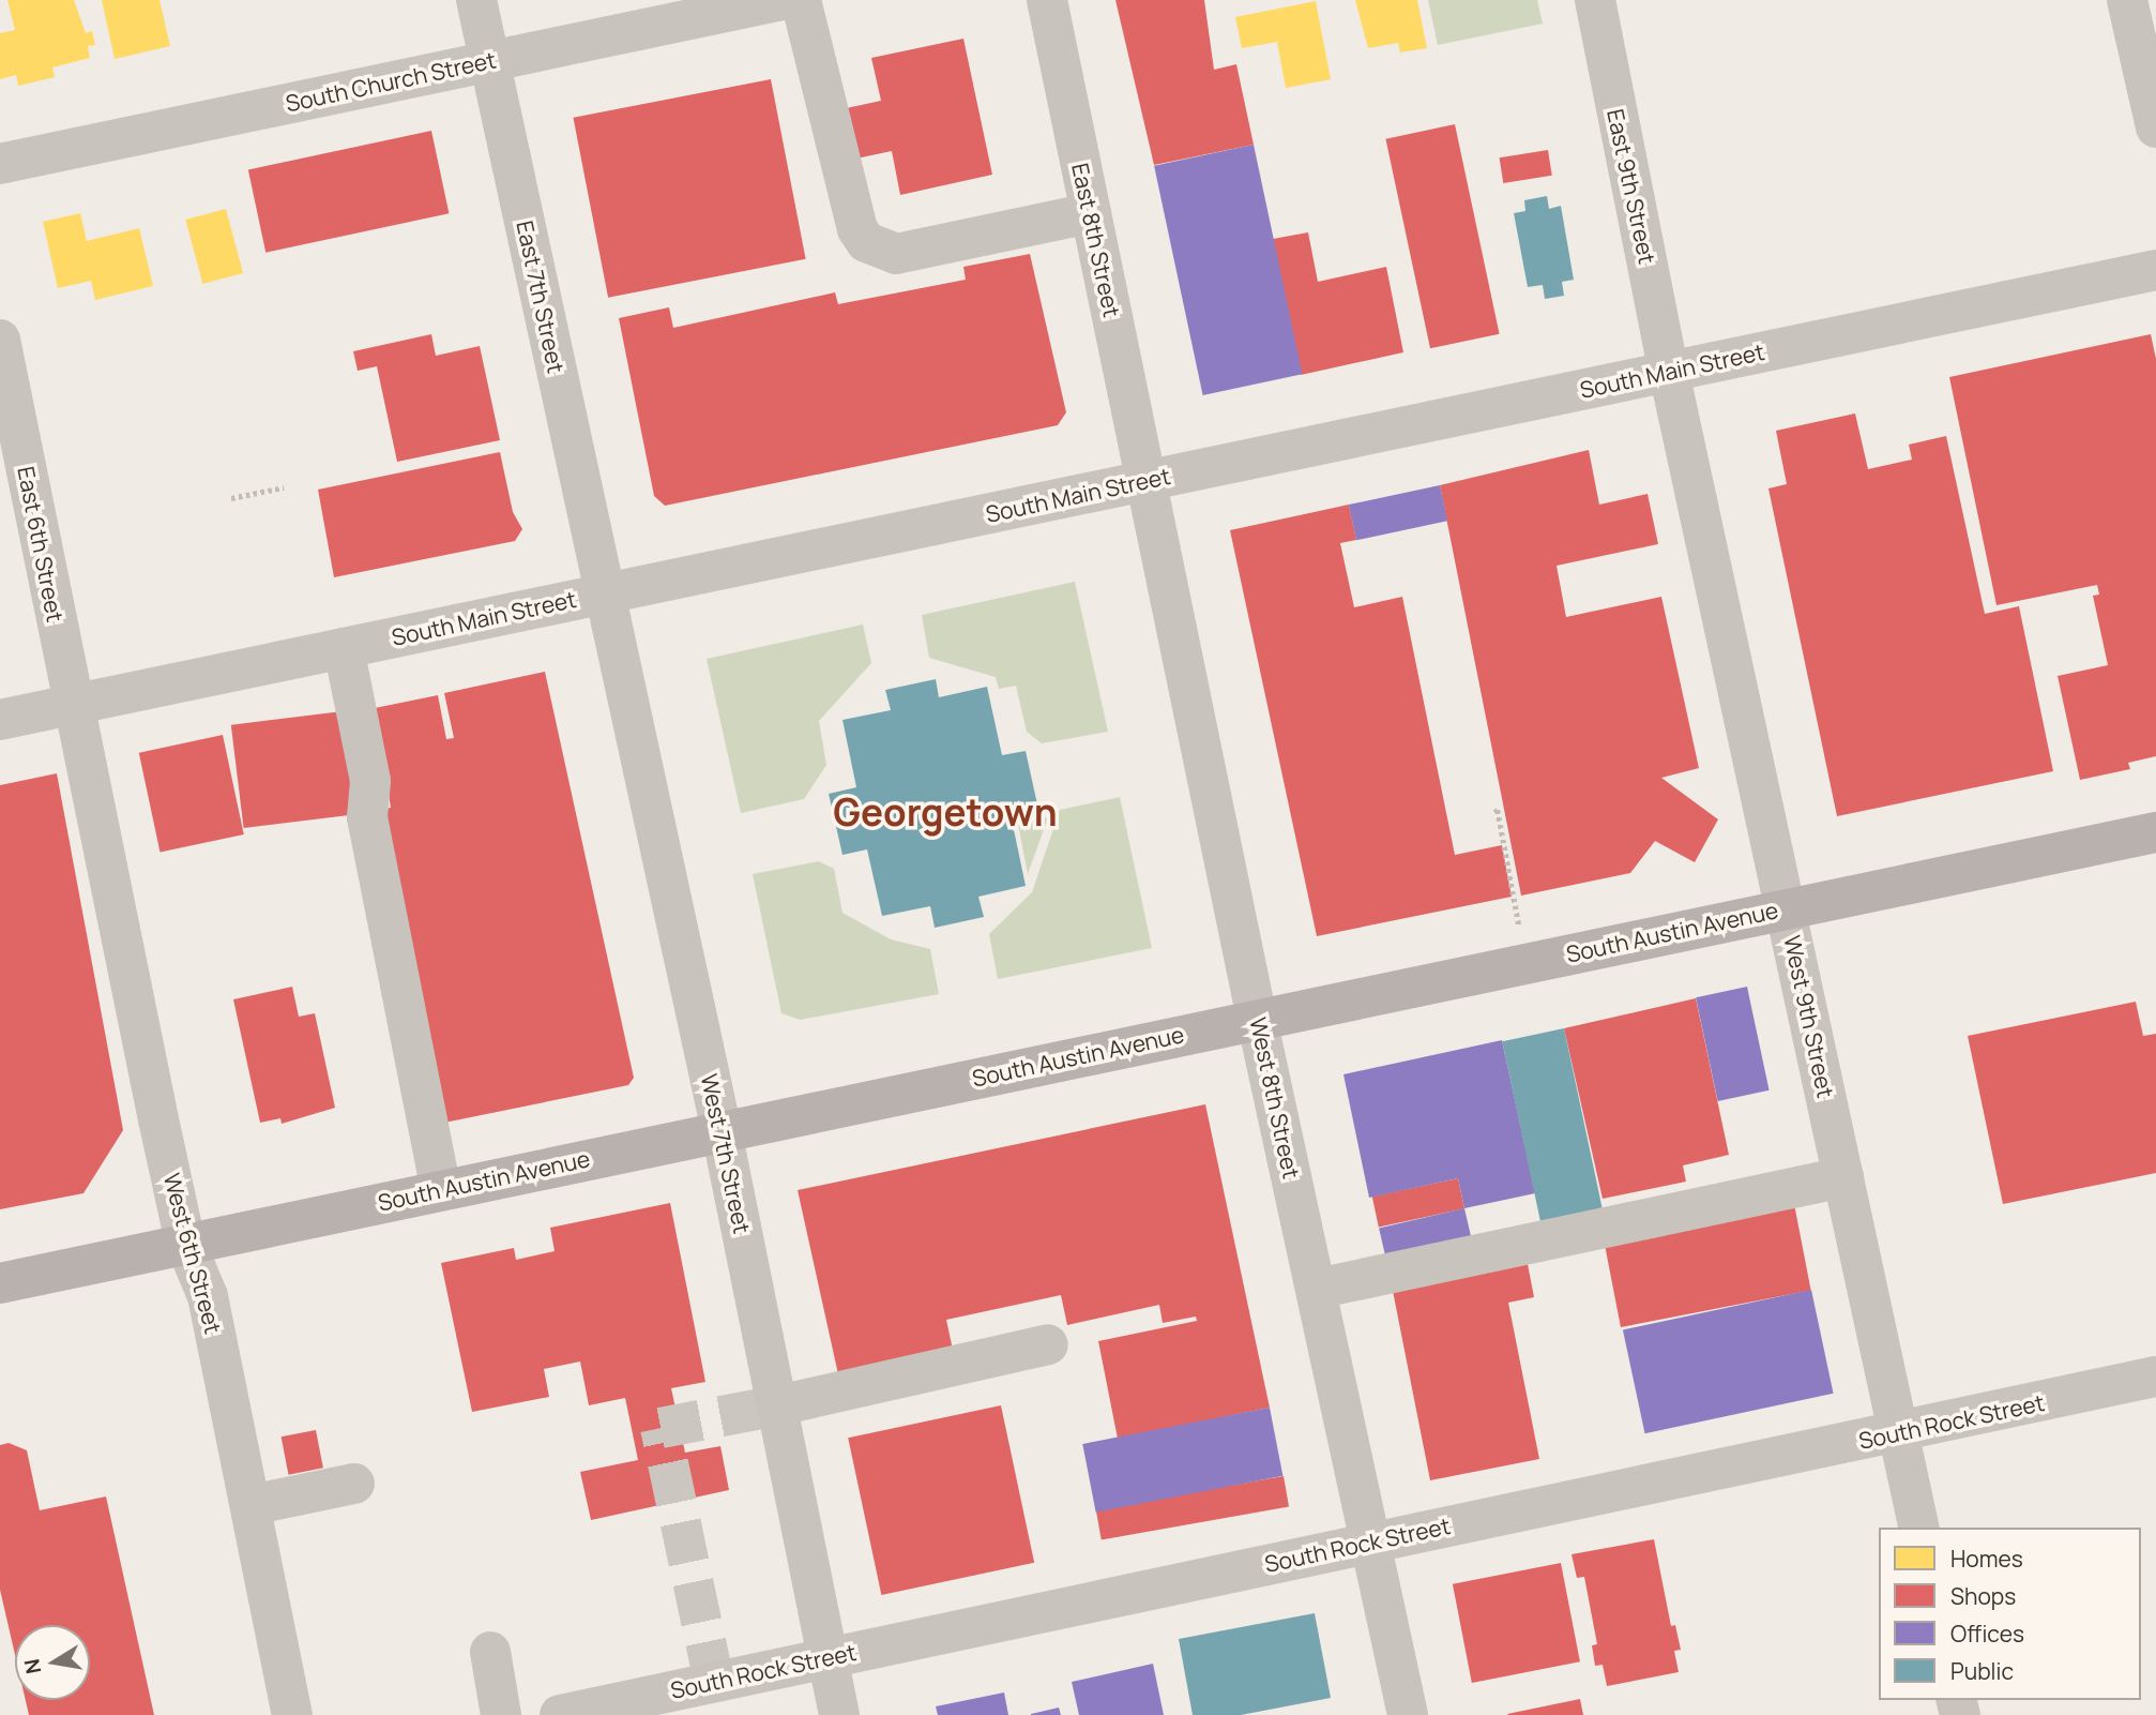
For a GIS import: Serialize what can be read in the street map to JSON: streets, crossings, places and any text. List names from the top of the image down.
{
  "streets": {
    "main road": ["South Austin Avenue"],
    "street": [
      "South Church Street",
      "East 9th Street",
      "East 8th Street",
      "East 7th Street",
      "South Main Street",
      "East 6th Street",
      "West 9th Street",
      "West 8th Street",
      "West 7th Street",
      "West 6th Street",
      "South Rock Street"
    ]
  },
  "crossings": [
    ["South Church Street", "East 7th Street"],
    ["East 9th Street", "South Main Street"],
    ["East 9th Street", "West 9th Street"],
    ["East 8th Street", "South Main Street"],
    ["East 8th Street", "West 8th Street"],
    ["East 7th Street", "South Main Street"],
    ["East 7th Street", "West 7th Street"],
    ["South Main Street", "East 6th Street"],
    ["South Main Street", "West 9th Street"],
    ["South Main Street", "West 8th Street"],
    ["South Main Street", "West 7th Street"],
    ["South Main Street", "West 6th Street"],
    ["East 6th Street", "West 6th Street"],
    ["South Austin Avenue", "West 9th Street"],
    ["South Austin Avenue", "West 8th Street"],
    ["South Austin Avenue", "West 7th Street"],
    ["South Austin Avenue", "West 6th Street"],
    ["West 9th Street", "South Rock Street"],
    ["West 8th Street", "South Rock Street"],
    ["West 7th Street", "South Rock Street"]
  ],
  "districts": ["Georgetown"],
  "legend": [
    "Homes",
    "Shops",
    "Offices",
    "Public"
  ],
  "north": "left"
}
